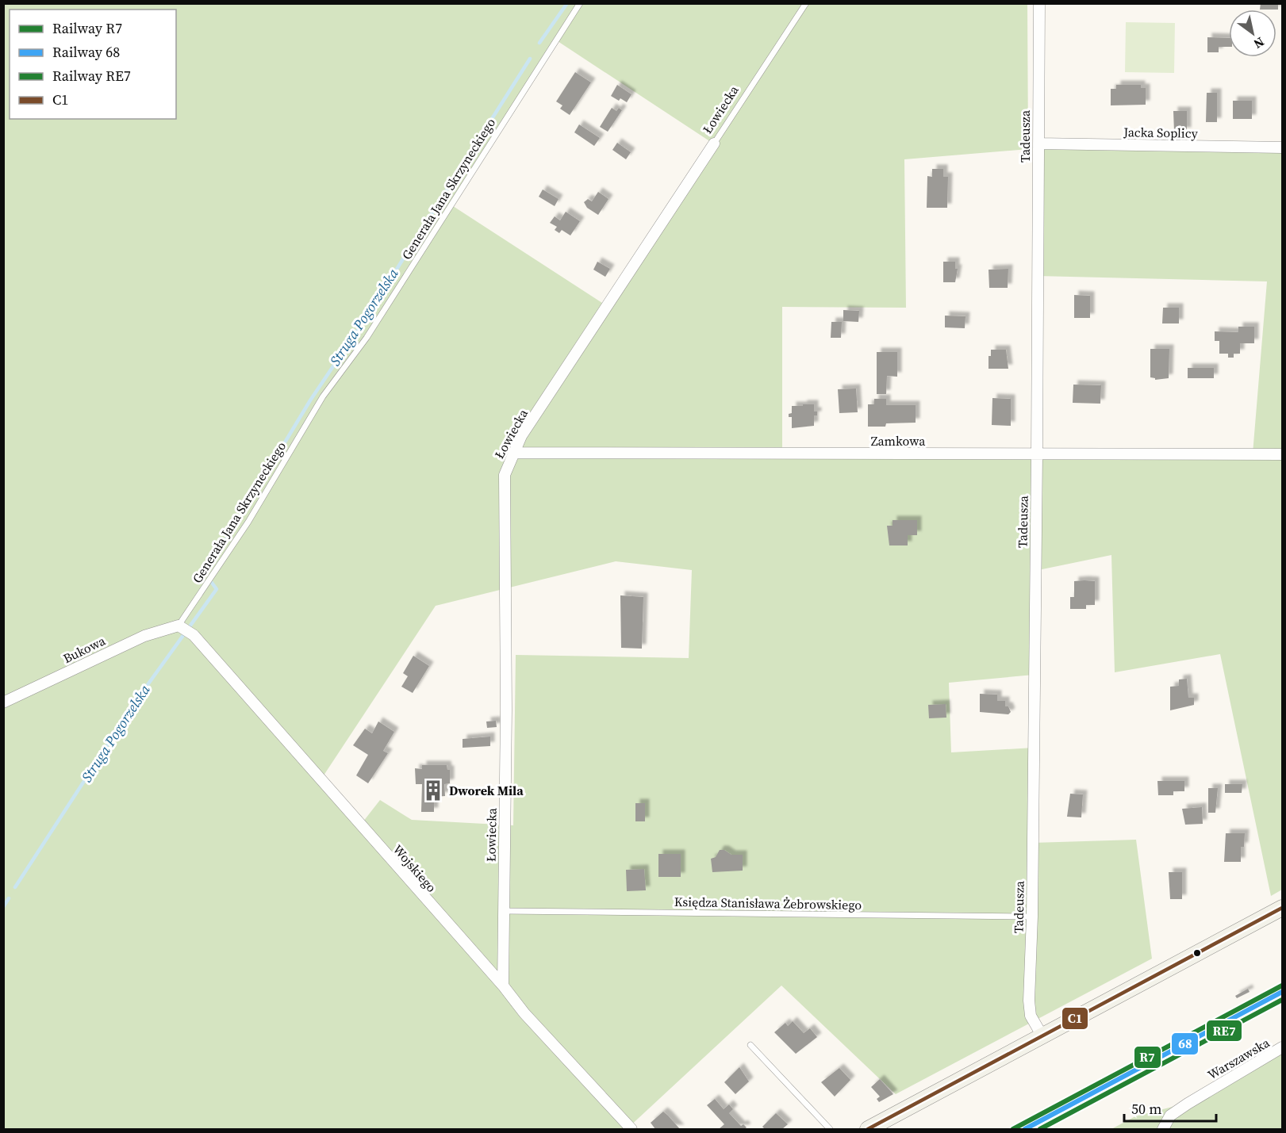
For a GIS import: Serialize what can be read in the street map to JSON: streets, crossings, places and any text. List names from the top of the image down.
{
  "streets": {
    "street": [
      "Łowiecka",
      "Jacka Soplicy",
      "Tadeusza",
      "Zamkowa",
      "Bukowa",
      "Wojskiego",
      "Warszawska"
    ],
    "lane": ["Generała Jana Skrzyneckiego", "Księdza Stanisława Żebrowskiego"]
  },
  "crossings": [
    ["Łowiecka", "Zamkowa"],
    ["Łowiecka", "Wojskiego"],
    ["Łowiecka", "Księdza Stanisława Żebrowskiego"],
    ["Jacka Soplicy", "Tadeusza"],
    ["Tadeusza", "Zamkowa"],
    ["Tadeusza", "Księdza Stanisława Żebrowskiego"],
    ["Generała Jana Skrzyneckiego", "Bukowa"],
    ["Generała Jana Skrzyneckiego", "Wojskiego"],
    ["Bukowa", "Wojskiego"]
  ],
  "water": ["Struga Pogorzelska"],
  "places": {
    "building": ["Dworek Mila"]
  },
  "lines": [
    "transit line C1",
    "rail line R7",
    "rail line 68",
    "rail line RE7"
  ],
  "legend": [
    "Railway R7",
    "Railway 68",
    "Railway RE7",
    "C1"
  ],
  "scale_bar": "50 m",
  "north": "bottom right"
}
